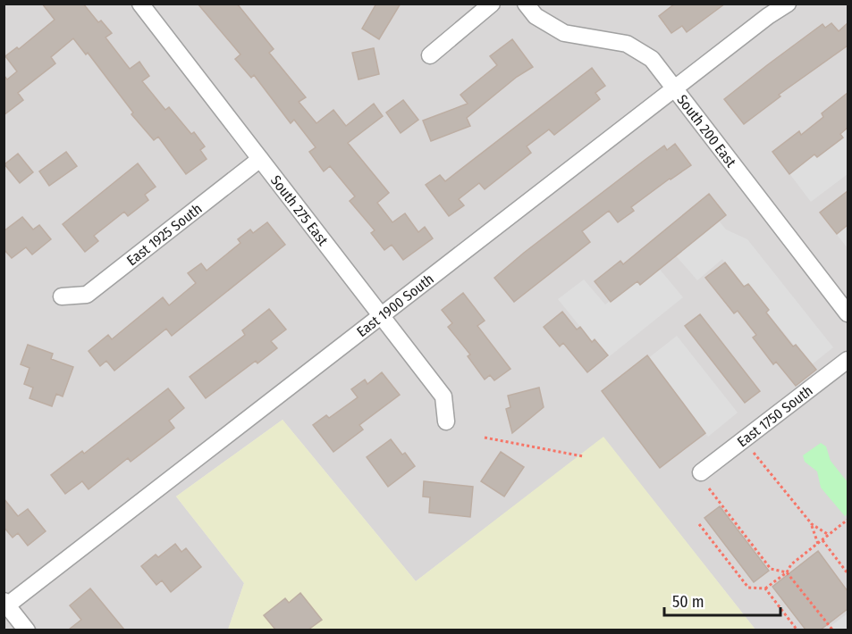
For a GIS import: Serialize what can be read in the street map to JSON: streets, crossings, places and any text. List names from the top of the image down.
{
  "streets": {
    "street": [
      "South 200 East",
      "South 275 East",
      "East 1925 South",
      "East 1900 South",
      "East 1750 South"
    ]
  },
  "crossings": [
    ["South 200 East", "East 1900 South"],
    ["South 275 East", "East 1925 South"],
    ["South 275 East", "East 1900 South"]
  ],
  "scale_bar": "50 m"
}
